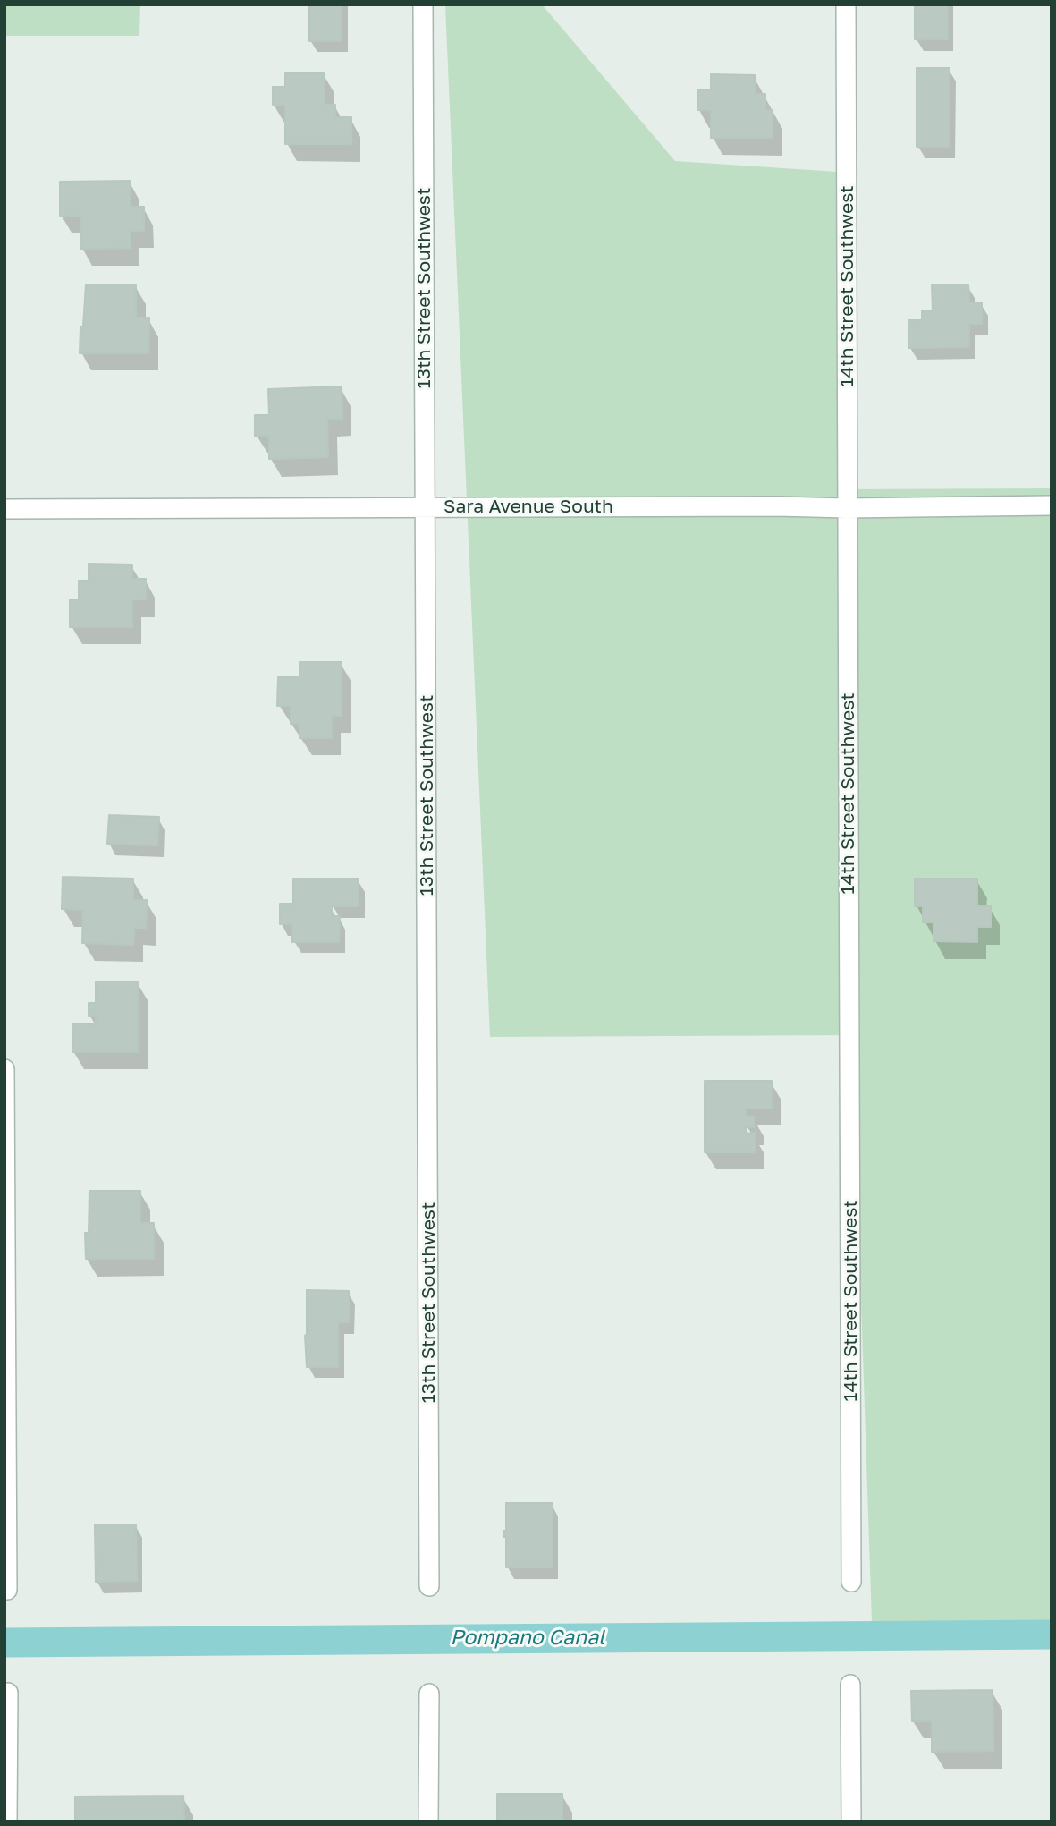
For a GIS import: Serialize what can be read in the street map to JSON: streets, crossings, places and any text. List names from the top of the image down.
{
  "streets": {
    "street": ["14th Street Southwest", "13th Street Southwest", "Sara Avenue South"]
  },
  "crossings": [
    ["14th Street Southwest", "Sara Avenue South"],
    ["13th Street Southwest", "Sara Avenue South"]
  ],
  "water": ["Pompano Canal"]
}
